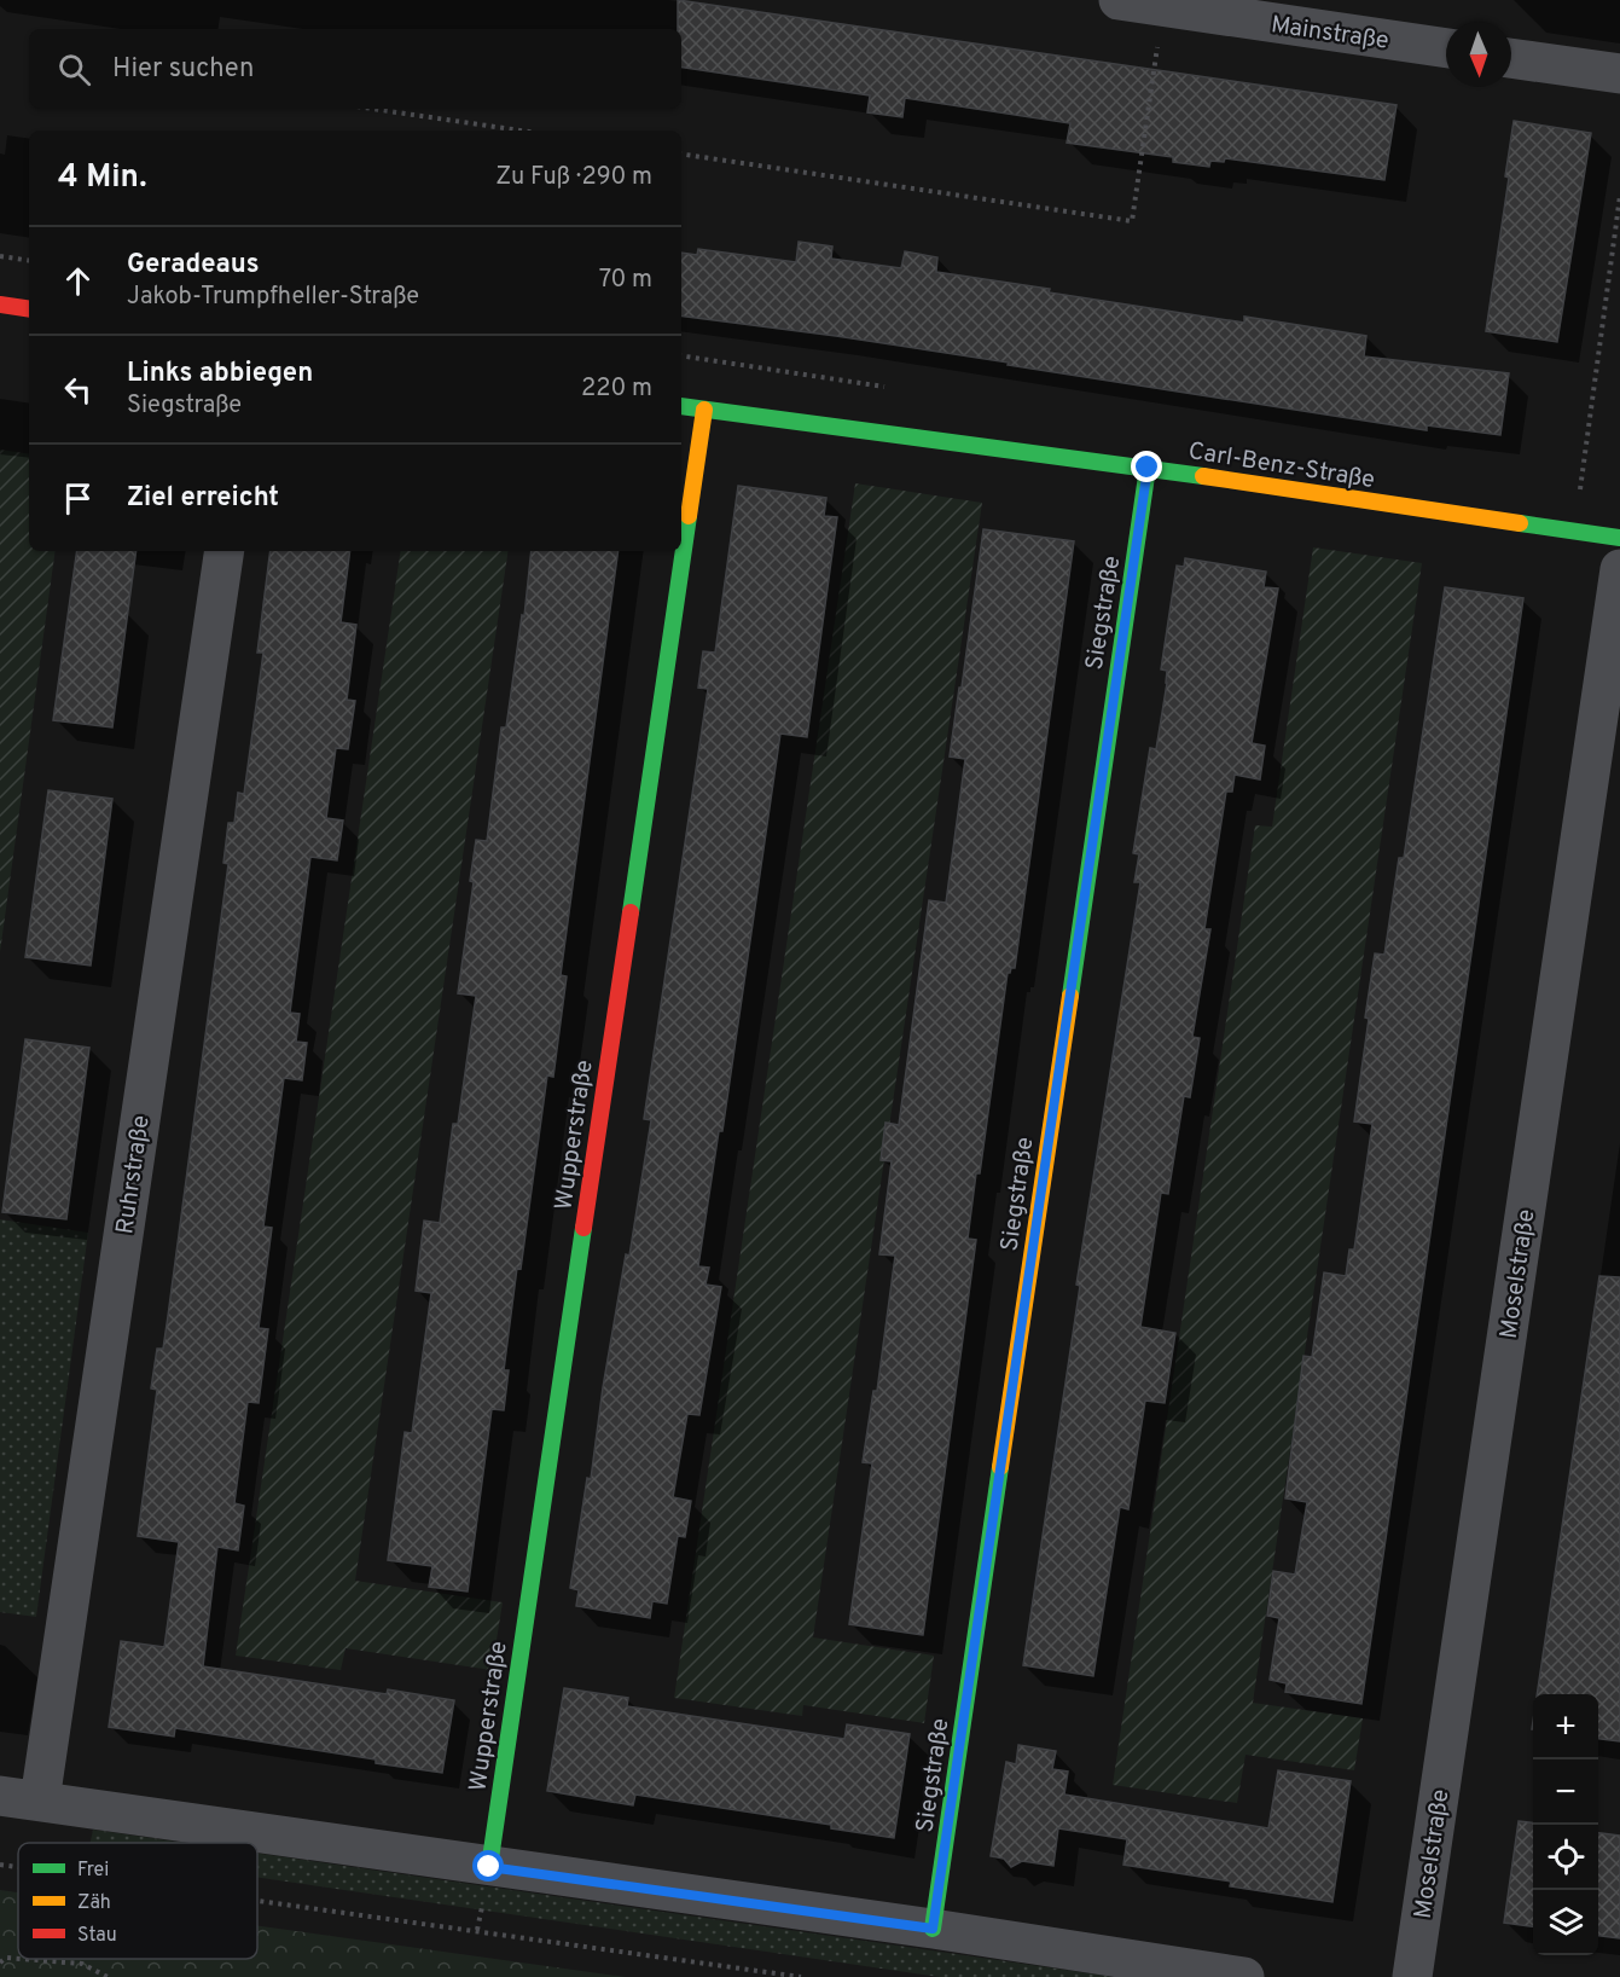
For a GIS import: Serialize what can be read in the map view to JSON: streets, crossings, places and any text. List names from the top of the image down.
{
  "streets": {
    "street": [
      "Mainstraße",
      "Carl-Benz-Straße",
      "Siegstraße",
      "Wupperstraße",
      "Ruhrstraße",
      "Moselstraße"
    ]
  },
  "crossings": [
    ["Carl-Benz-Straße", "Siegstraße"],
    ["Carl-Benz-Straße", "Wupperstraße"]
  ],
  "legend": ["Frei", "Zäh", "Stau"],
  "north": "bottom",
  "page": {
    "search": "Hier suchen",
    "heading": ["4 Min.", "Zu Fuß · 290 m"],
    "list": [
      ["Geradeaus", "Jakob-Trumpfheller-Straße", "70 m"],
      ["Links abbiegen", "Siegstraße", "220 m"],
      "Ziel erreicht"
    ],
    "map_buttons": ["+", "−"]
  }
}
